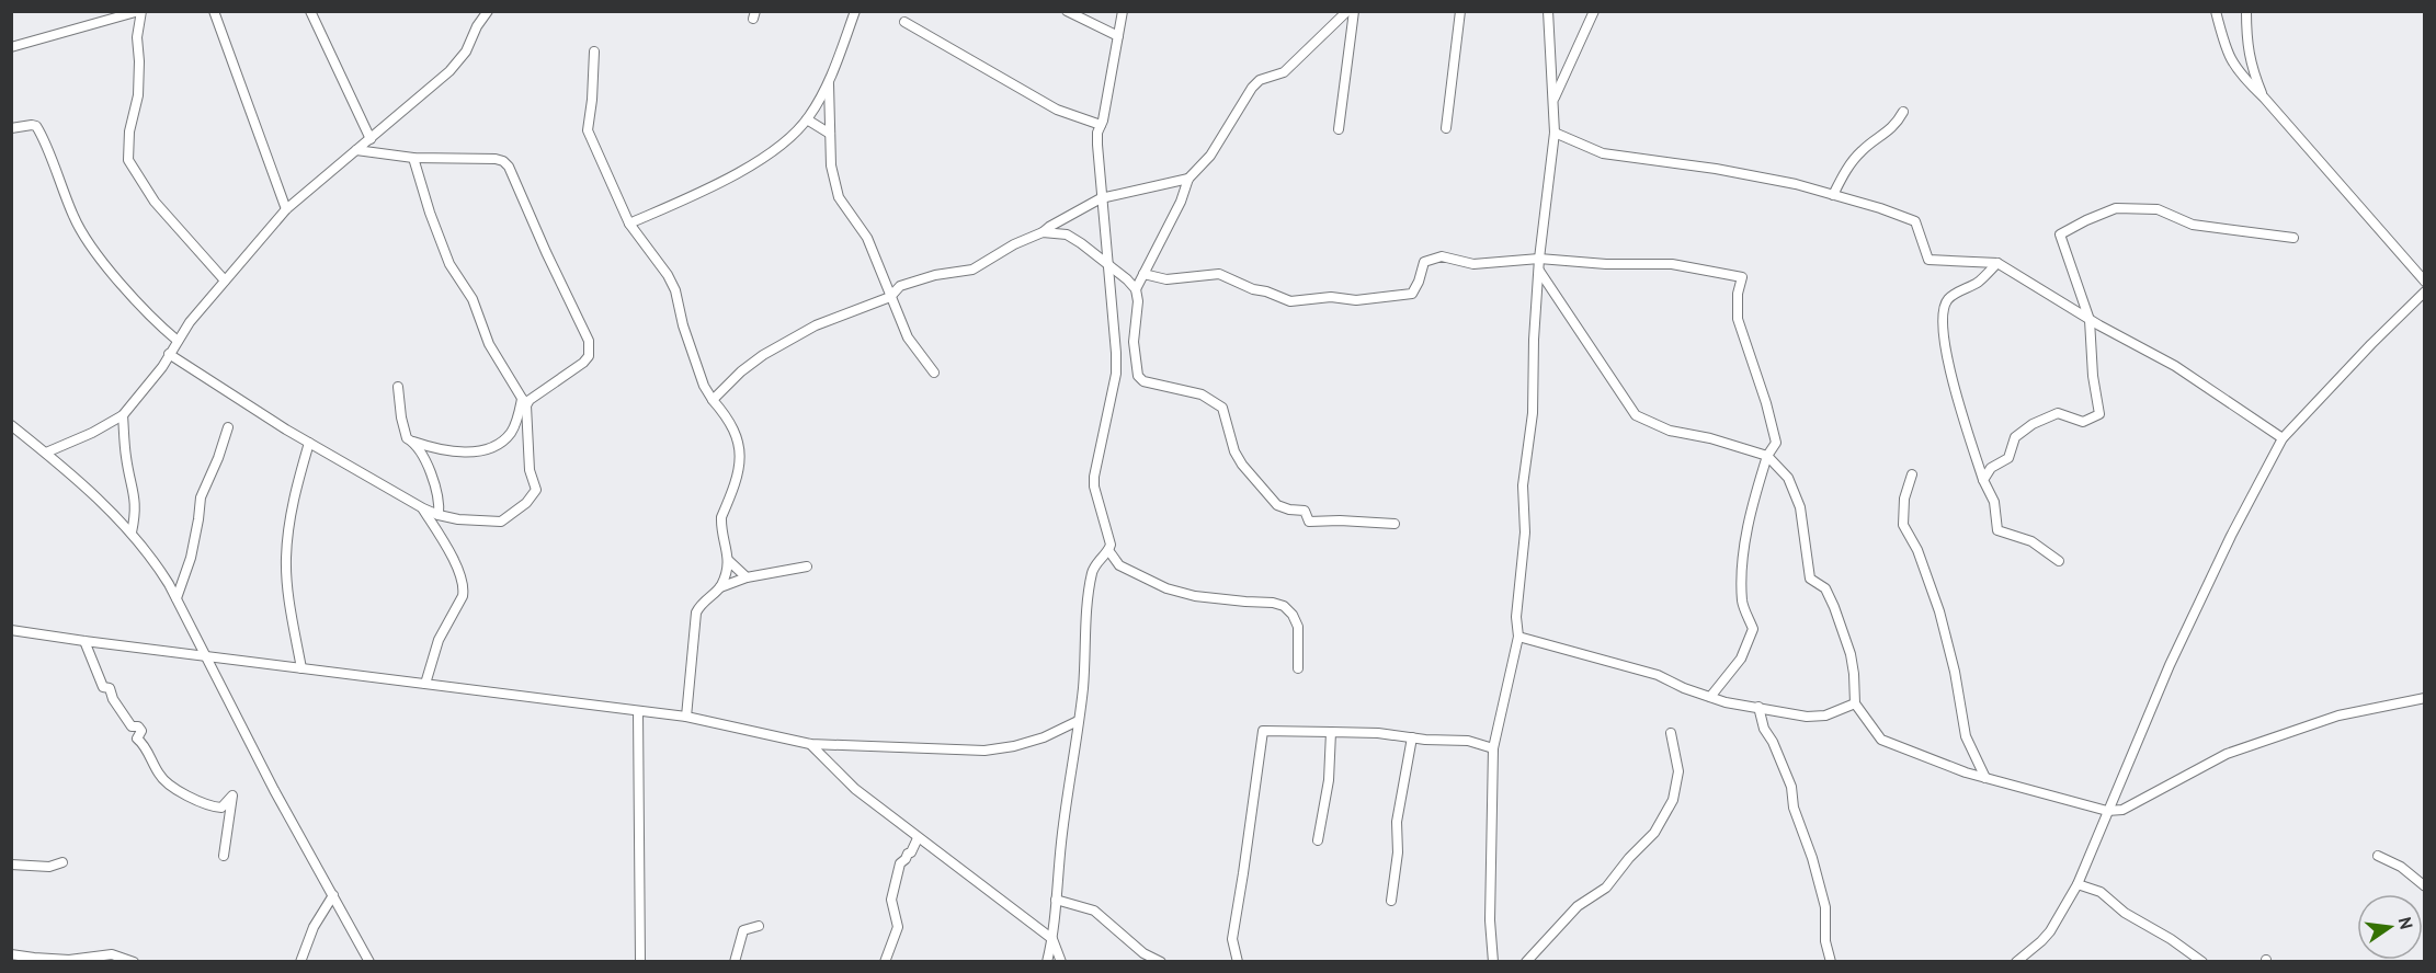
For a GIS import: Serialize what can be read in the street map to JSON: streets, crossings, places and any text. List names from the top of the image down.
{
  "north": "right"
}
